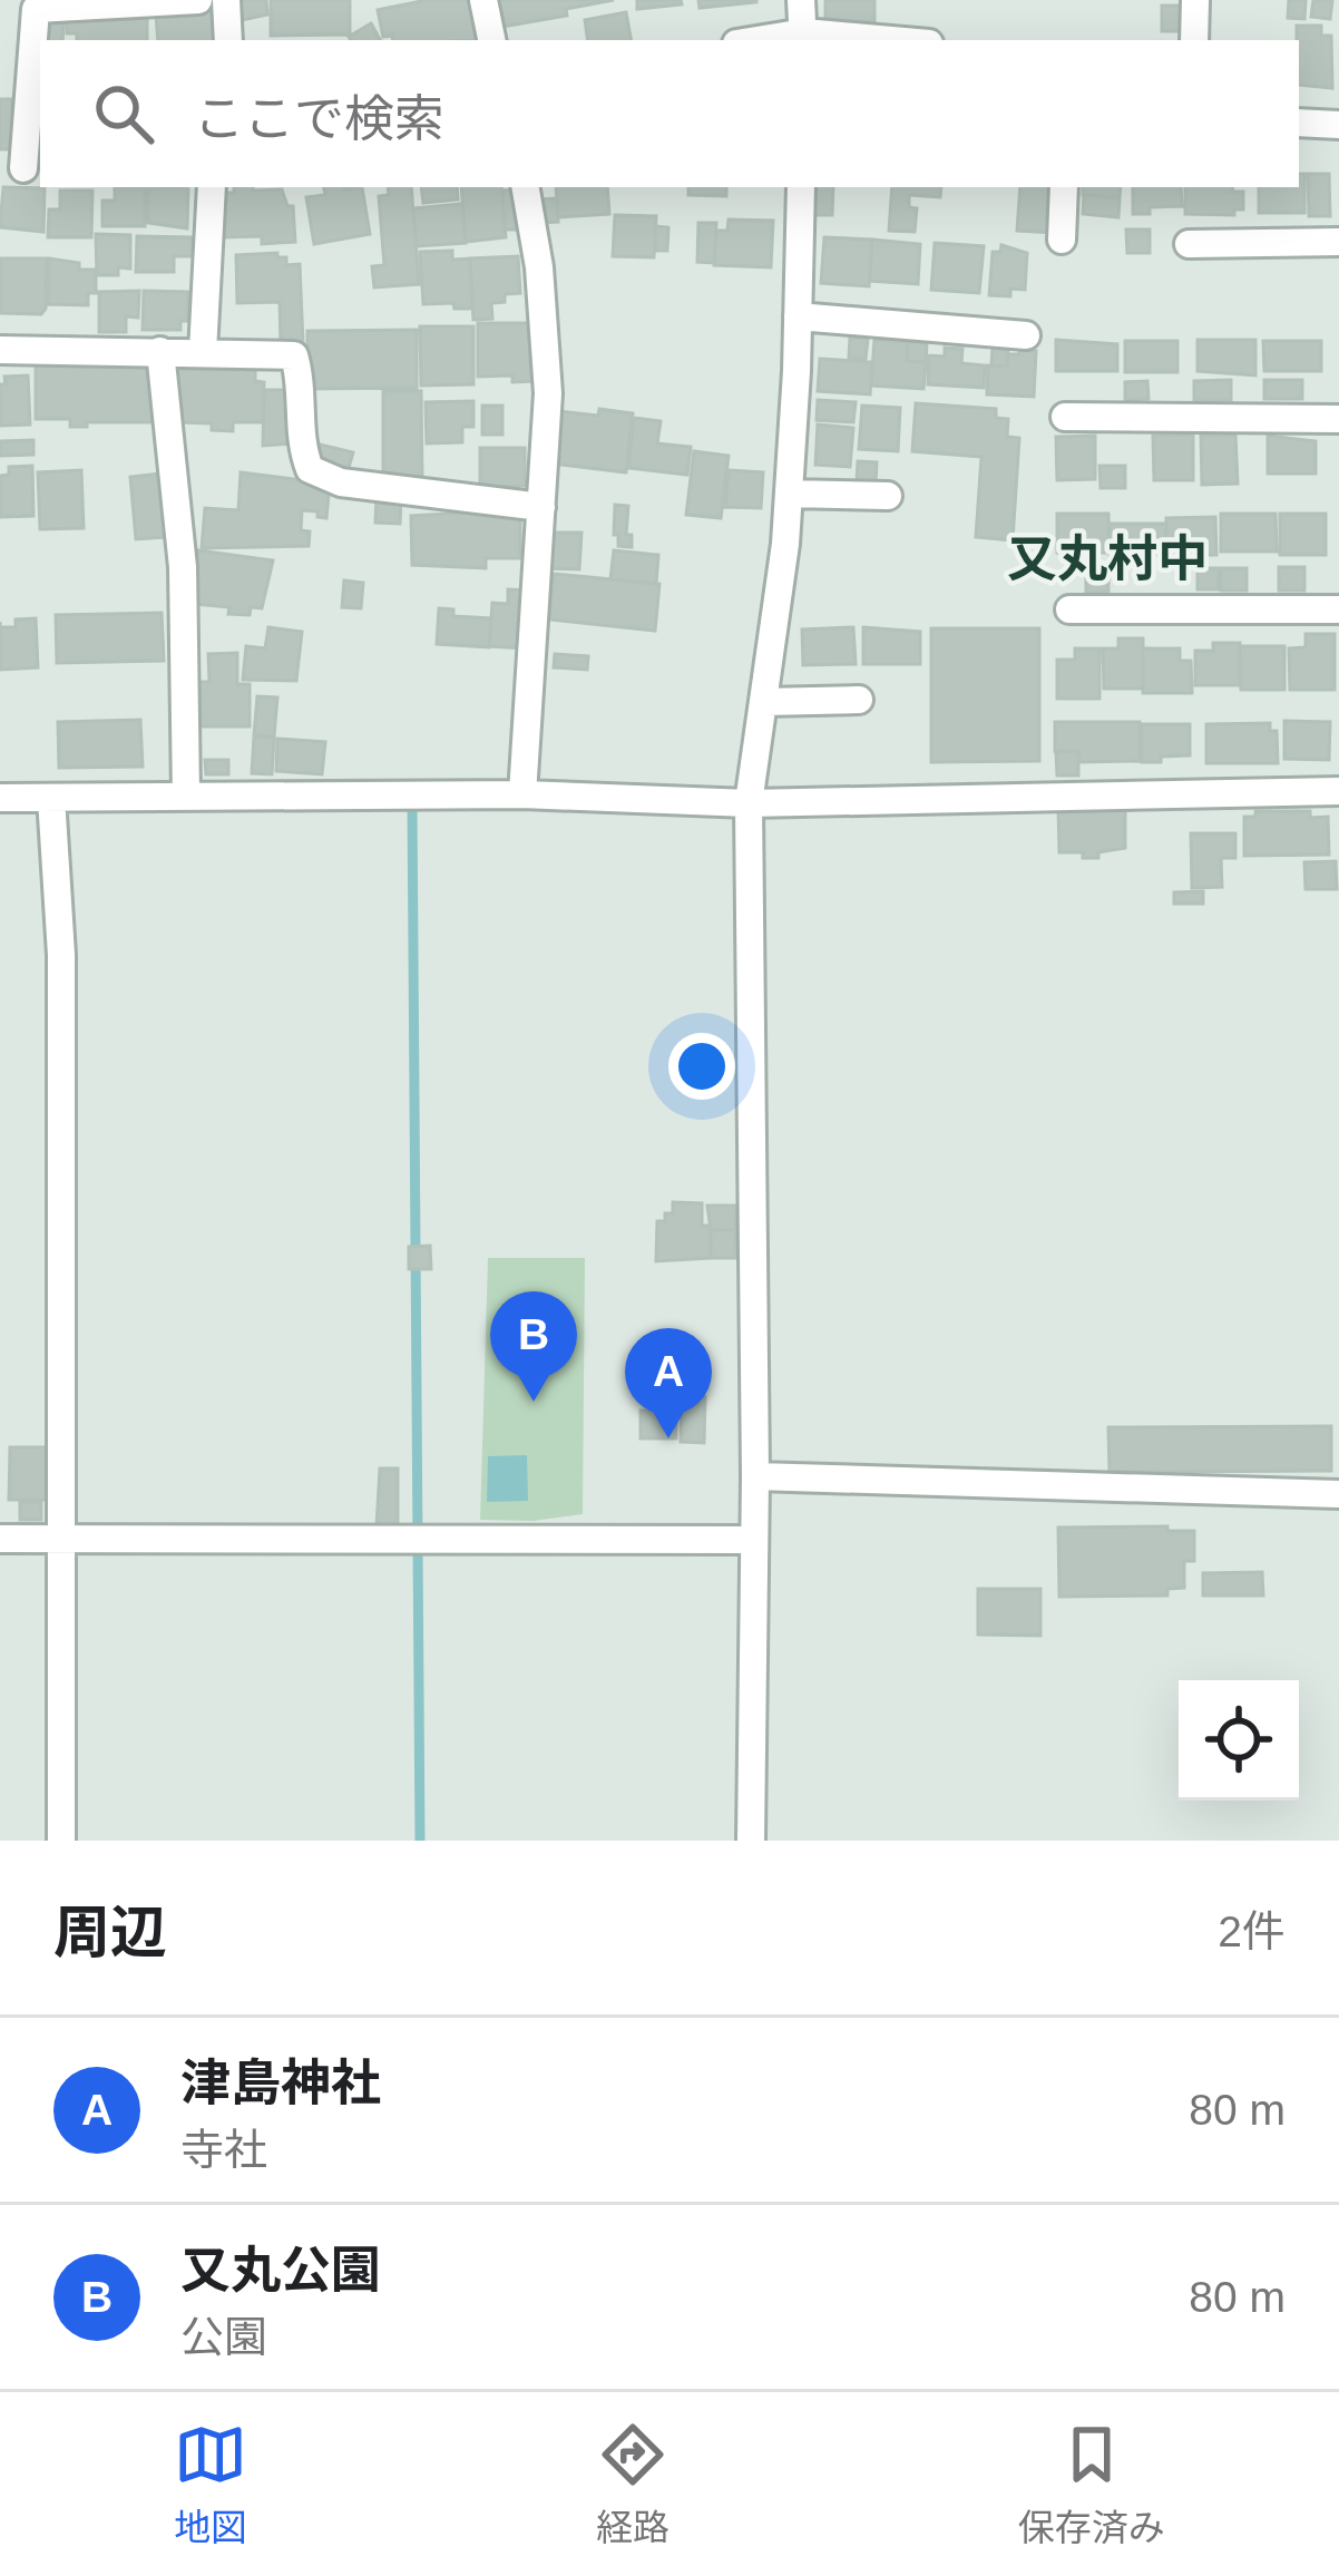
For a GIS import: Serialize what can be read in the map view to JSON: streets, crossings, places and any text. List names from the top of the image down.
{
  "districts": ["又丸村中"],
  "page": {
    "search": "ここで検索",
    "pins": ["B", "A"],
    "heading": ["周辺", "2件"],
    "list": [
      {
        "mark": "A",
        "name": "津島神社",
        "note": "寺社",
        "value": "80 m"
      },
      {
        "mark": "B",
        "name": "又丸公園",
        "note": "公園",
        "value": "80 m"
      }
    ],
    "nav": ["地図", "経路", "保存済み"]
  }
}
